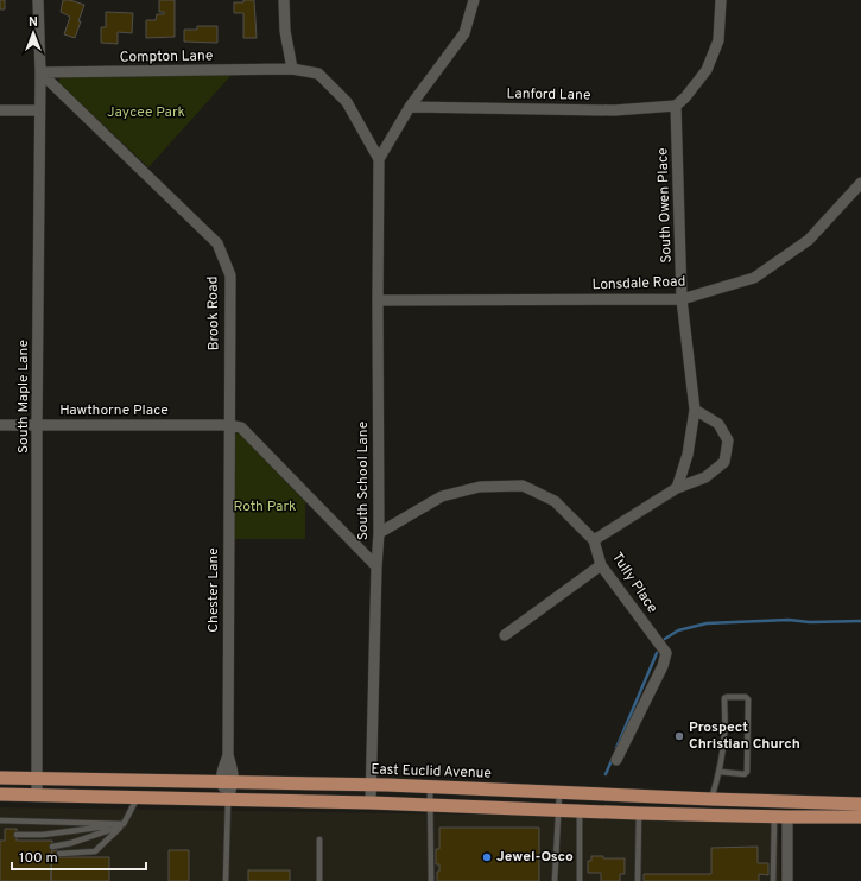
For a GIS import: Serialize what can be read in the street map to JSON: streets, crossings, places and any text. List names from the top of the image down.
{
  "streets": {
    "main road": ["East Euclid Avenue"],
    "street": [
      "Compton Lane",
      "Lanford Lane",
      "South Owen Place",
      "Lonsdale Road",
      "Brook Road",
      "South Maple Lane",
      "Hawthorne Place",
      "South School Lane",
      "Tully Place",
      "Chester Lane"
    ]
  },
  "crossings": [
    ["Compton Lane", "Brook Road"],
    ["Compton Lane", "South Maple Lane"],
    ["Compton Lane", "South School Lane"],
    ["Lanford Lane", "South Owen Place"],
    ["South Owen Place", "Lonsdale Road"],
    ["Lonsdale Road", "South School Lane"],
    ["Brook Road", "South Maple Lane"],
    ["Brook Road", "Hawthorne Place"],
    ["Brook Road", "Chester Lane"],
    ["South Maple Lane", "Hawthorne Place"],
    ["South Maple Lane", "East Euclid Avenue"],
    ["Hawthorne Place", "Chester Lane"],
    ["South School Lane", "Tully Place"],
    ["South School Lane", "East Euclid Avenue"],
    ["Chester Lane", "East Euclid Avenue"]
  ],
  "parks": ["Jaycee Park", "Roth Park"],
  "places": ["Prospect Christian Church", "Jewel-Osco"],
  "scale_bar": "100 m",
  "north": "top"
}
